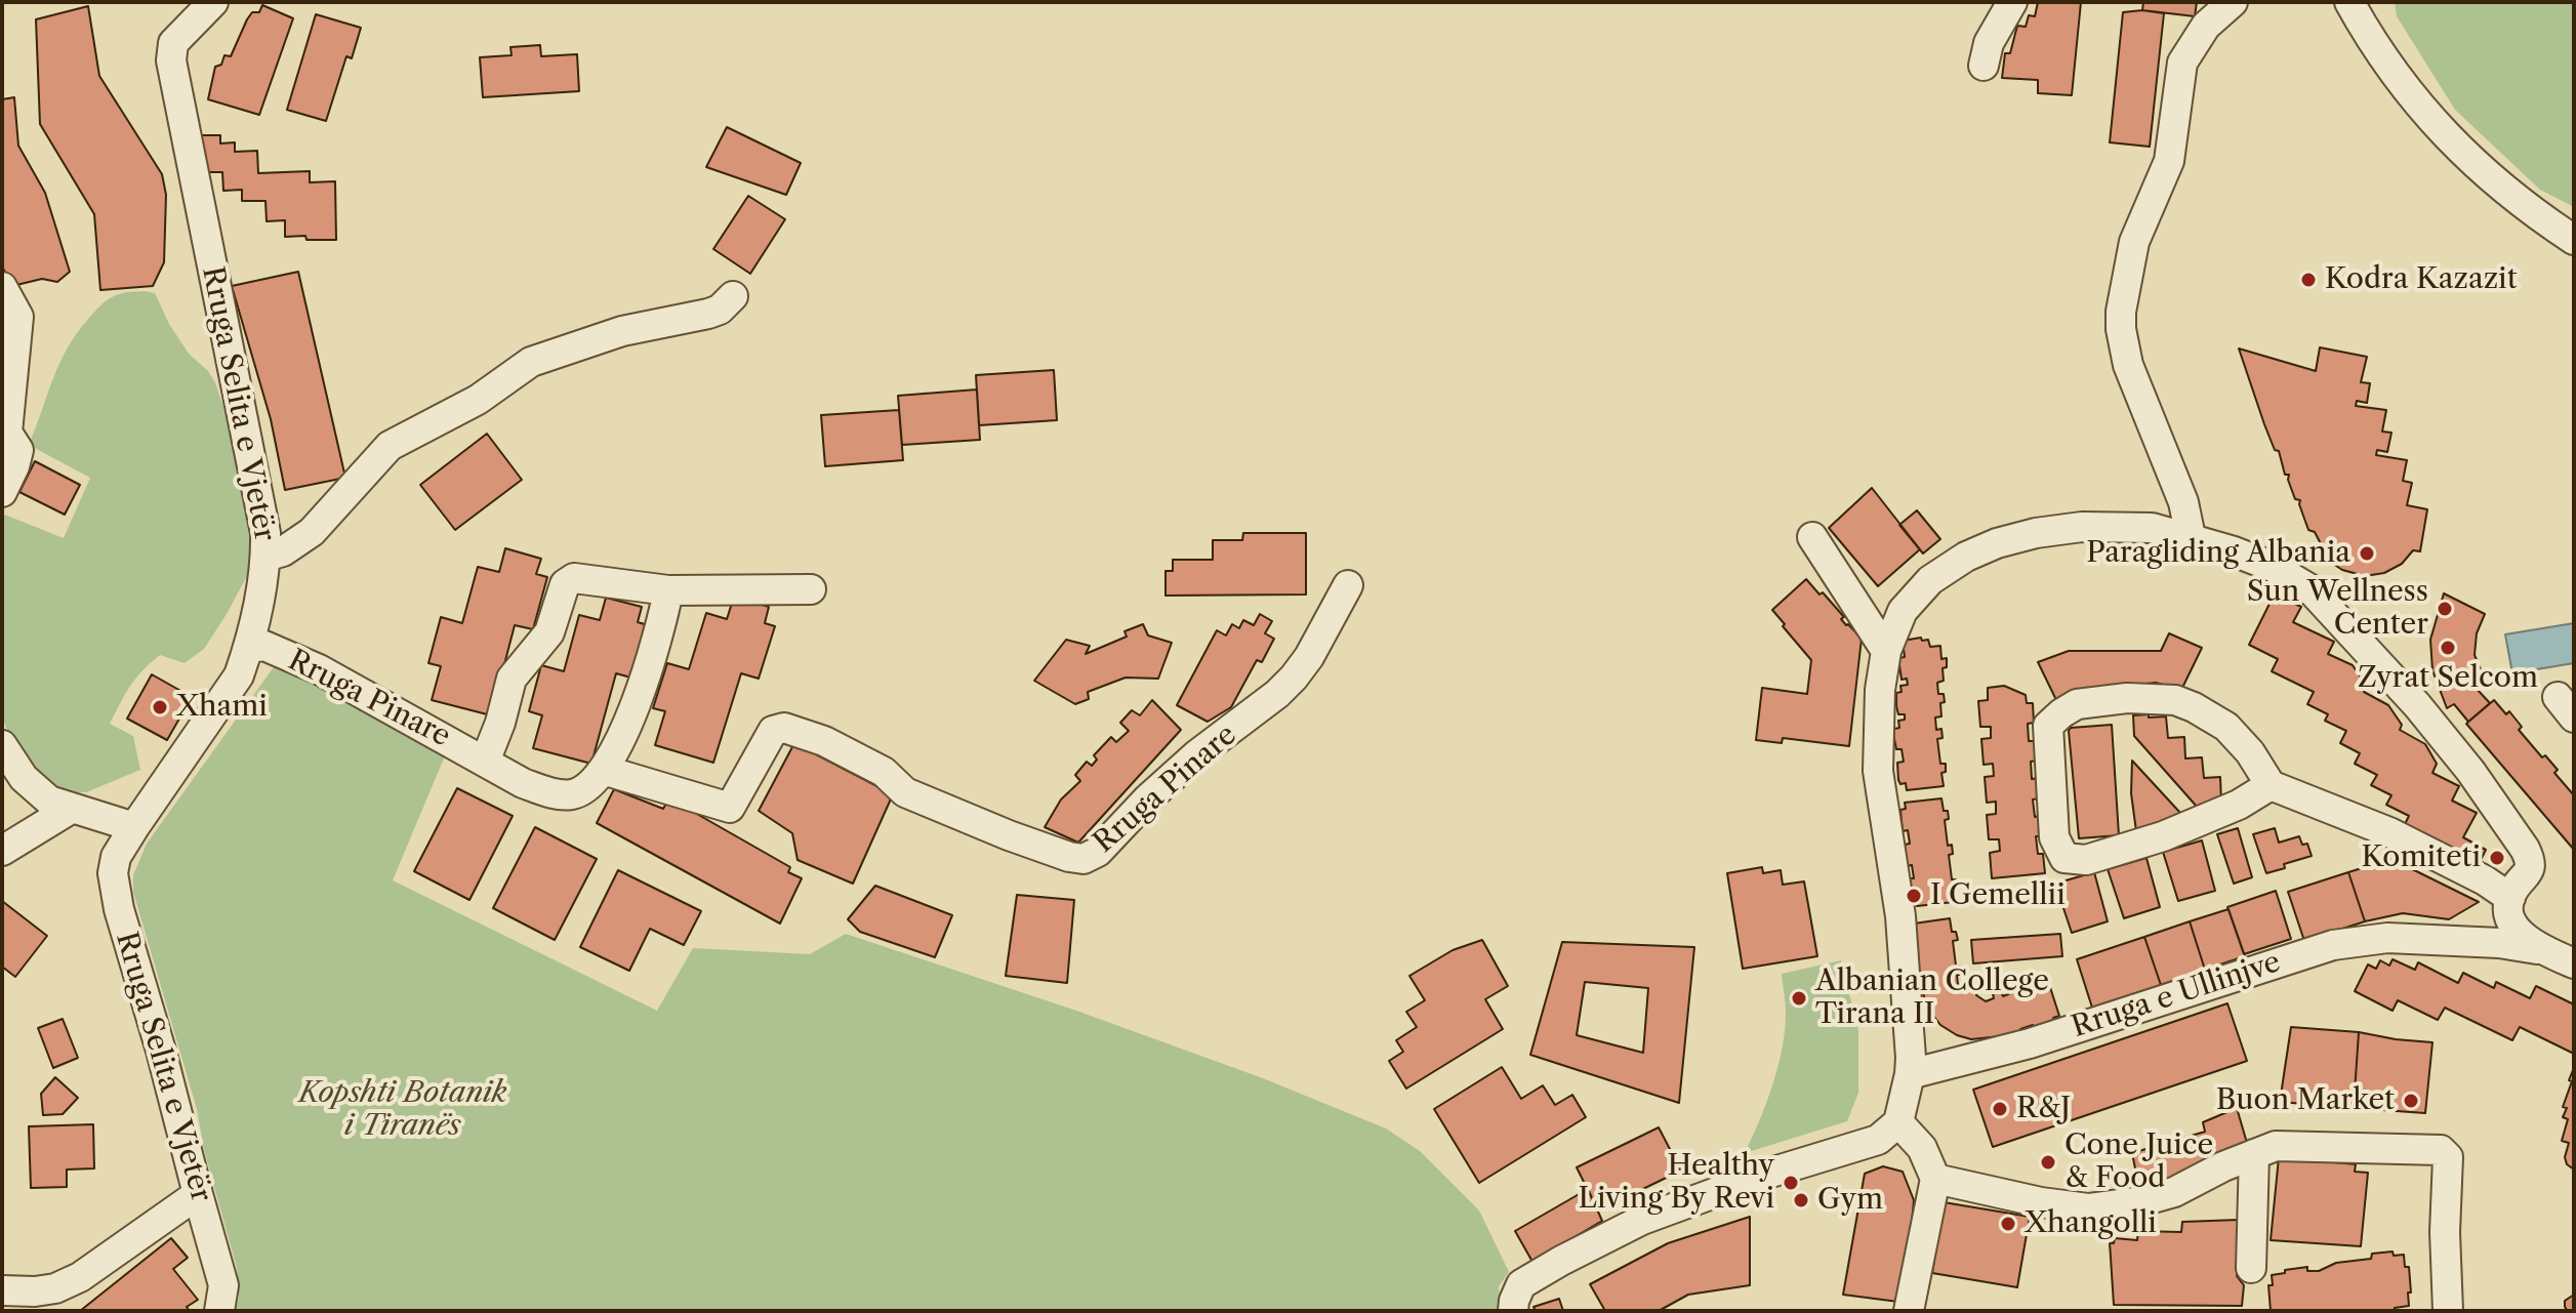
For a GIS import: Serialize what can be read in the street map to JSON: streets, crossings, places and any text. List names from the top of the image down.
{
  "streets": {
    "street": ["Rruga Selita e Vjetër", "Rruga Pinare", "Rruga e Ullinjve"]
  },
  "crossings": [
    ["Rruga Selita e Vjetër", "Rruga Pinare"]
  ],
  "parks": ["Kopshti Botanik i Tiranës"],
  "places": [
    "Kodra Kazazit",
    "Paragliding Albania",
    "Sun Wellness Center",
    "Zyrat Selcom",
    "Xhami",
    "Komiteti",
    "I Gemellii",
    "Albanian College Tirana II",
    "Buon Market",
    "R&J",
    "Cone Juice & Food",
    "Healthy Living By Revi",
    "Gym",
    "Xhangolli"
  ]
}
